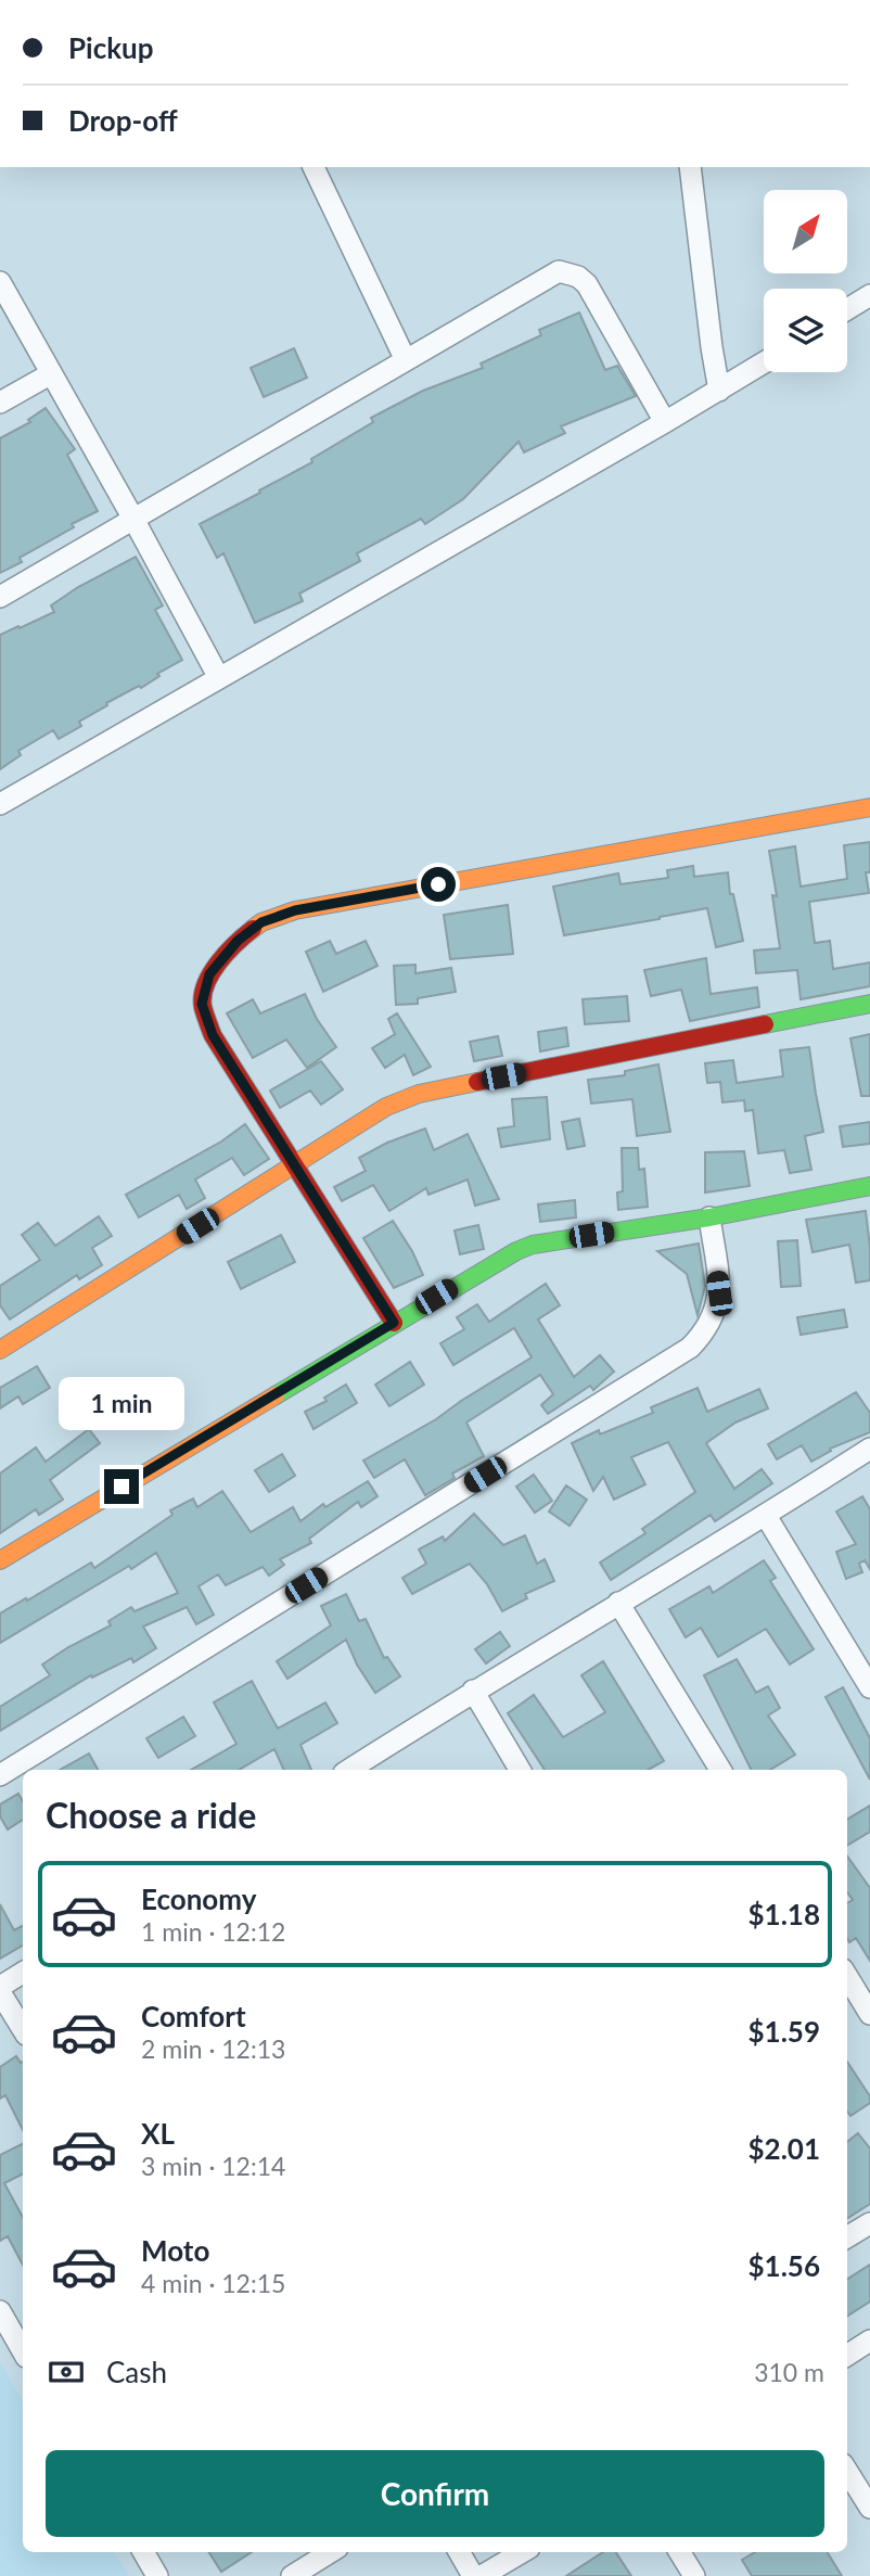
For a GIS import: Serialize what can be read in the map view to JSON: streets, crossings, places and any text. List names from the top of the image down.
{
  "north": "top right",
  "page": {
    "banner": ["Pickup", "Drop-off"],
    "bubble": "1 min",
    "heading": "Choose a ride",
    "list": [
      {
        "name": "Economy",
        "note": "1 min · 12:12",
        "value": "$1.18"
      },
      {
        "name": "Comfort",
        "note": "2 min · 12:13",
        "value": "$1.59"
      },
      {
        "name": "XL",
        "note": "3 min · 12:14",
        "value": "$2.01"
      },
      {
        "name": "Moto",
        "note": "4 min · 12:15",
        "value": "$1.56"
      }
    ],
    "pay": ["Cash", "310 m"],
    "buttons": "Confirm"
  }
}
